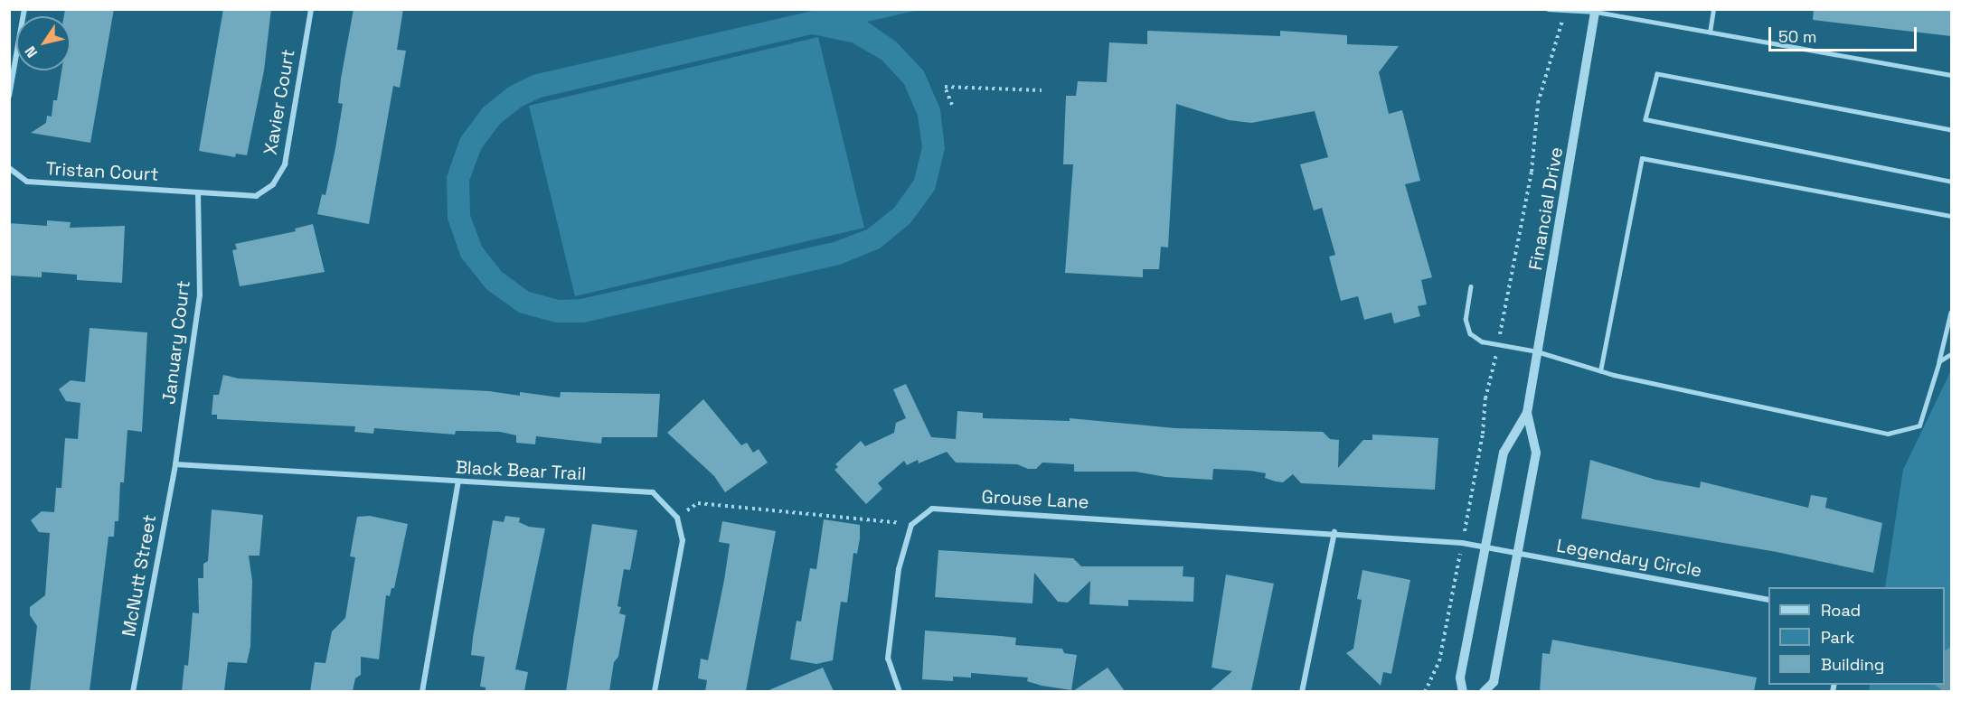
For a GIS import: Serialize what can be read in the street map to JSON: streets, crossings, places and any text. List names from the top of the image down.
{
  "streets": {
    "street": [
      "Xavier Court",
      "Tristan Court",
      "Financial Drive",
      "January Court",
      "Black Bear Trail",
      "Grouse Lane",
      "Legendary Circle",
      "McNutt Street"
    ]
  },
  "crossings": [
    ["Xavier Court", "Tristan Court"],
    ["Xavier Court", "January Court"],
    ["Tristan Court", "January Court"],
    ["Financial Drive", "Grouse Lane"],
    ["Financial Drive", "Legendary Circle"],
    ["January Court", "Black Bear Trail"],
    ["January Court", "McNutt Street"],
    ["Black Bear Trail", "McNutt Street"],
    ["Grouse Lane", "Legendary Circle"]
  ],
  "legend": ["Road", "Park", "Building"],
  "scale_bar": "50 m",
  "north": "bottom left"
}
